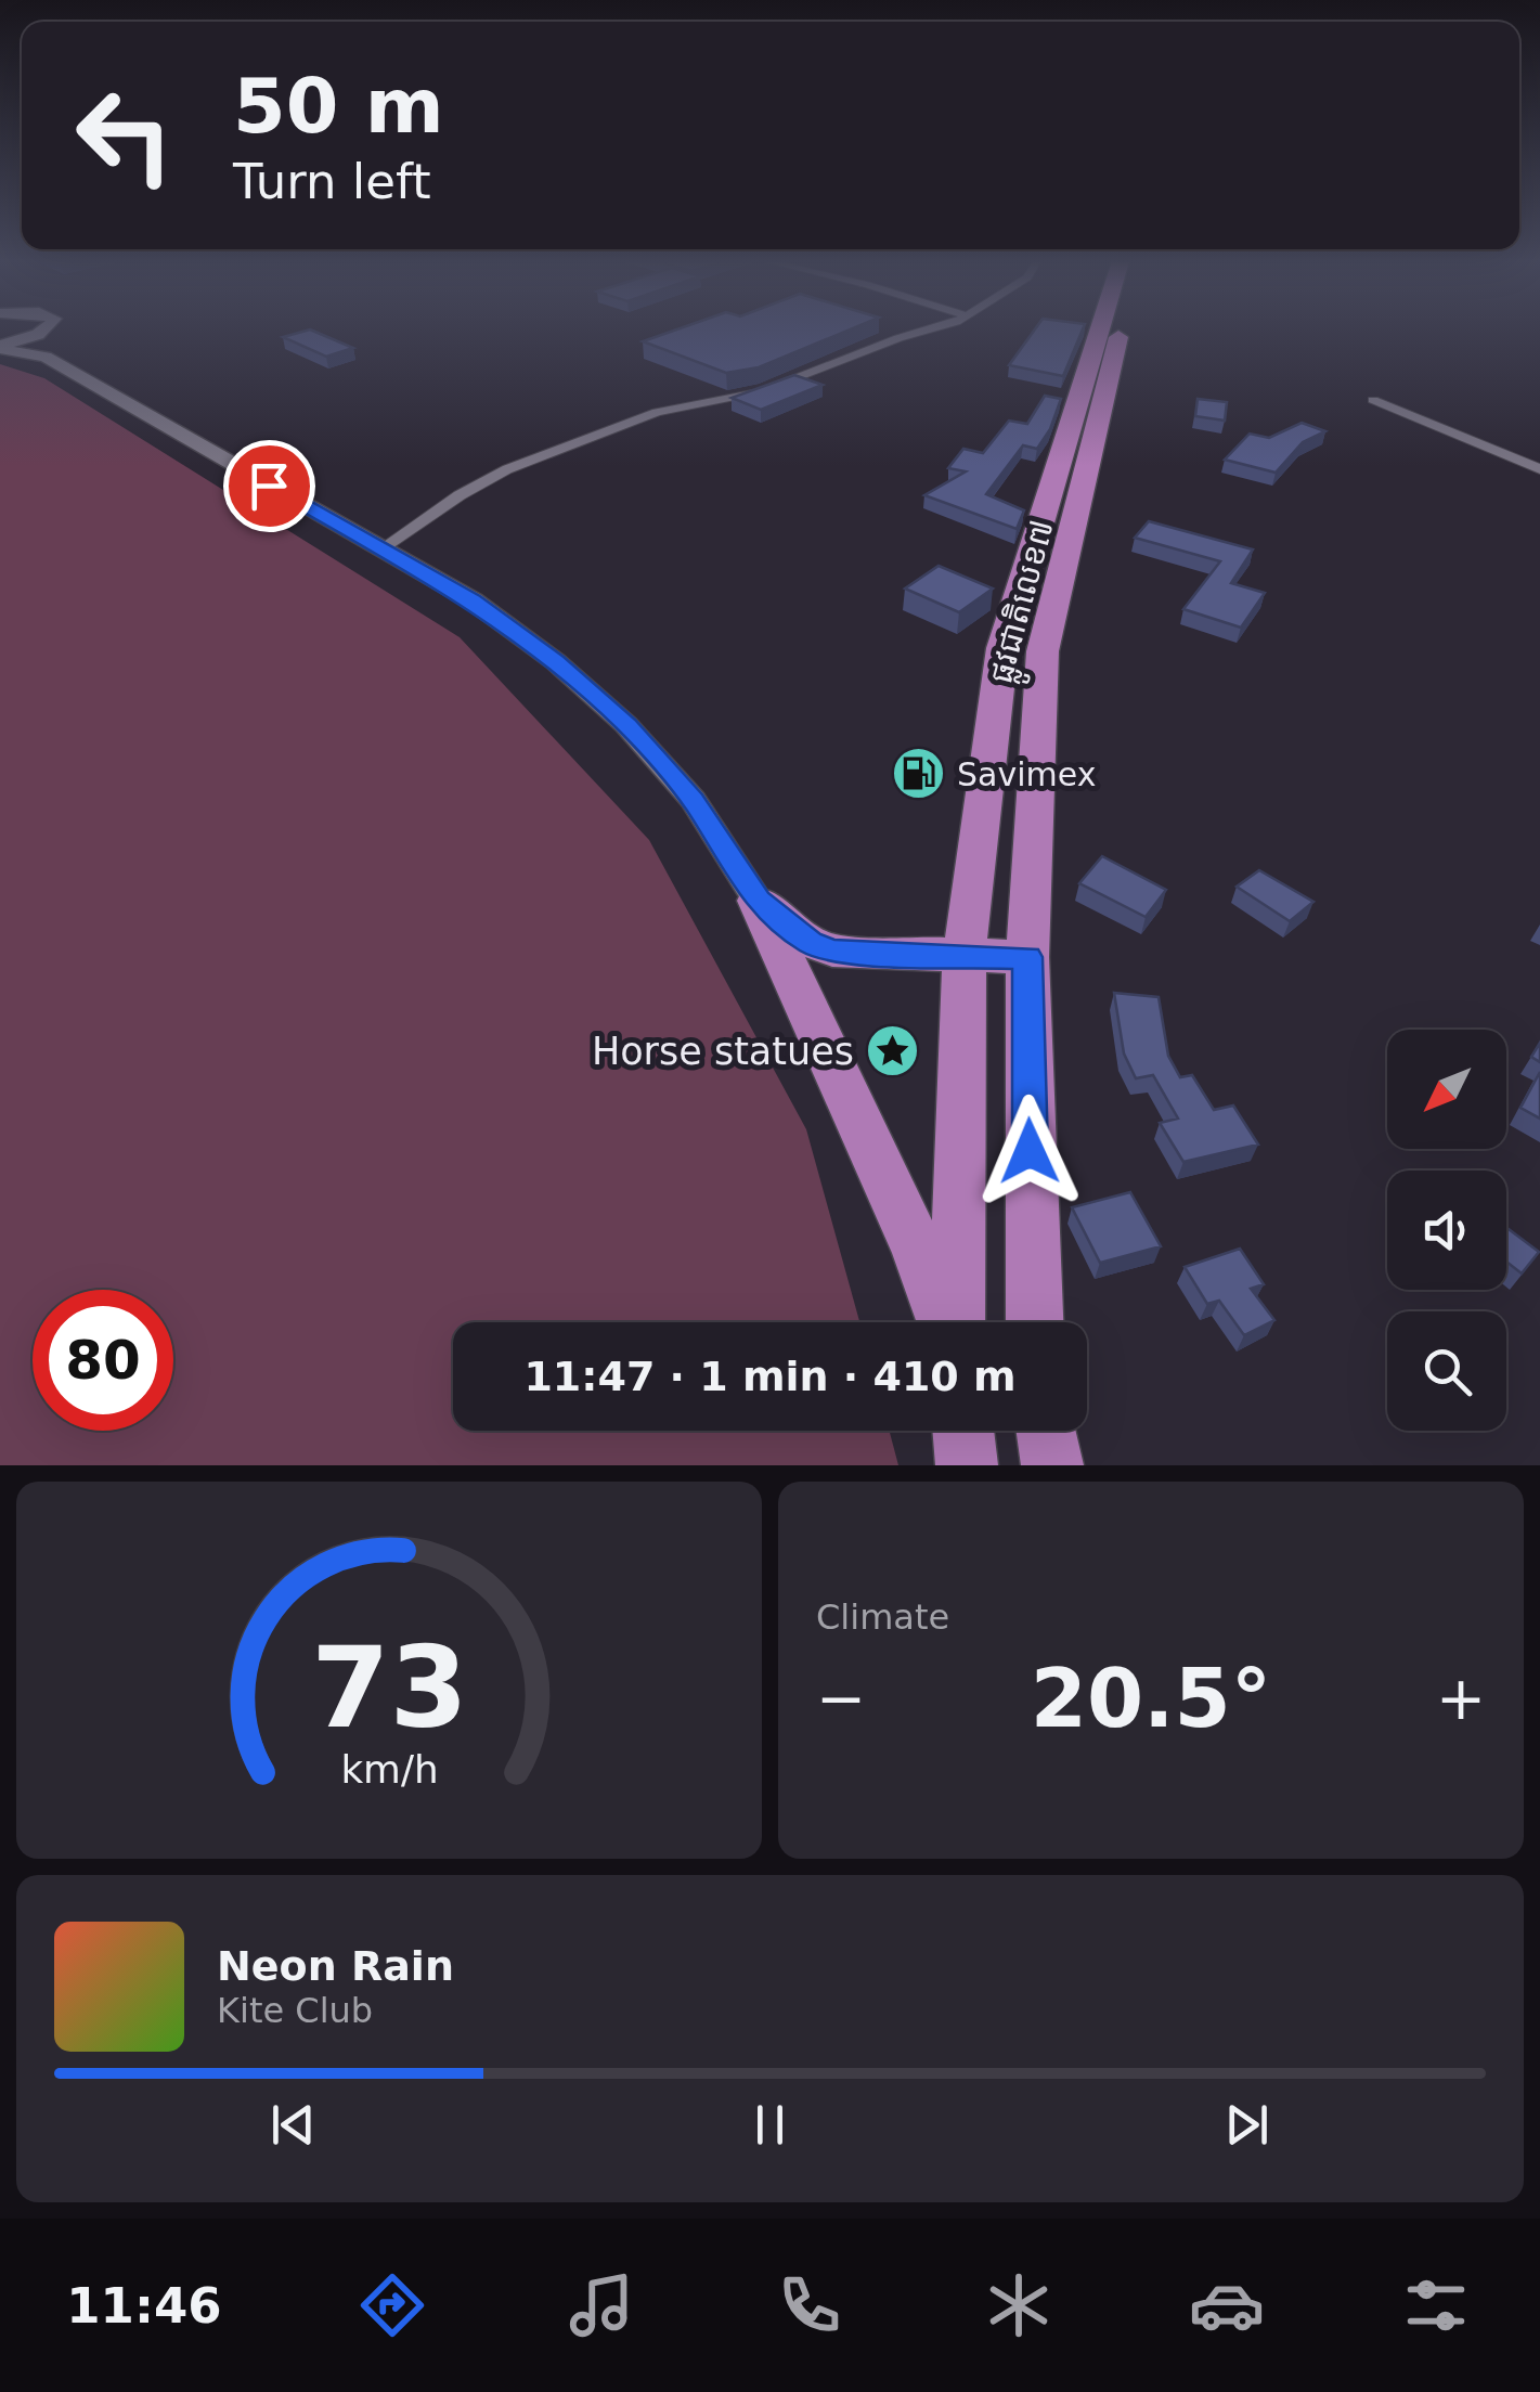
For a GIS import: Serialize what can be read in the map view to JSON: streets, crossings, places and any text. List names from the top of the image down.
{
  "streets": {
    "highway": ["ផ្លូវជាតិលេខ៧"]
  },
  "places": {
    "fuel station": ["Savimex"],
    "place": ["Horse statues"]
  },
  "north": "bottom left",
  "page": {
    "turn": ["50 m", "Turn left"],
    "limit": "80",
    "trip": "11:47 · 1 min · 410 m",
    "tile": "Climate",
    "heat": ["−", "20.5°", "+"],
    "song": ["Neon Rain", "Kite Club"],
    "tabs": "11:46",
    "gauge": ["73", "km/h"]
  }
}
